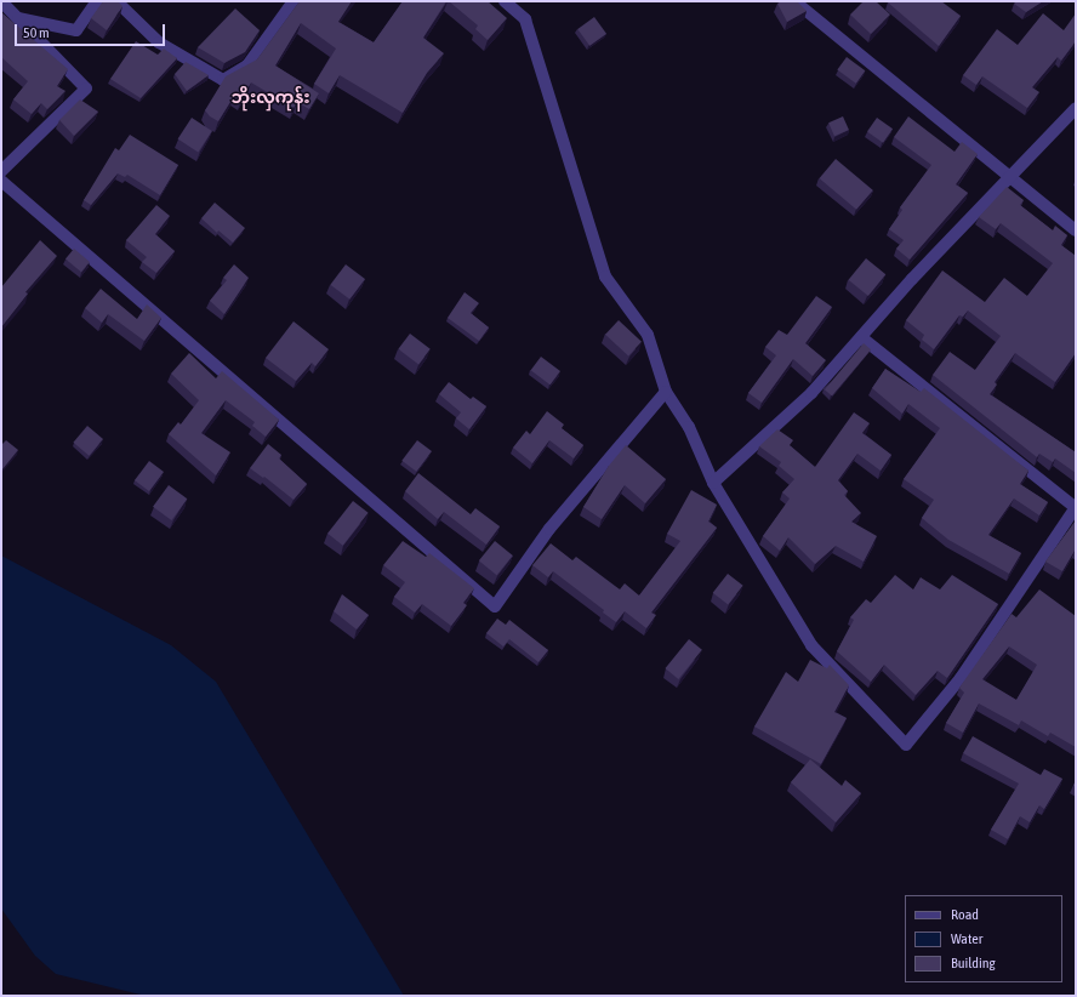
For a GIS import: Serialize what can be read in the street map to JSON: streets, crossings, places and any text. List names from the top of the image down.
{
  "districts": ["ဘိုးလှကုန်း"],
  "legend": ["Road", "Water", "Building"],
  "scale_bar": "50 m"
}
